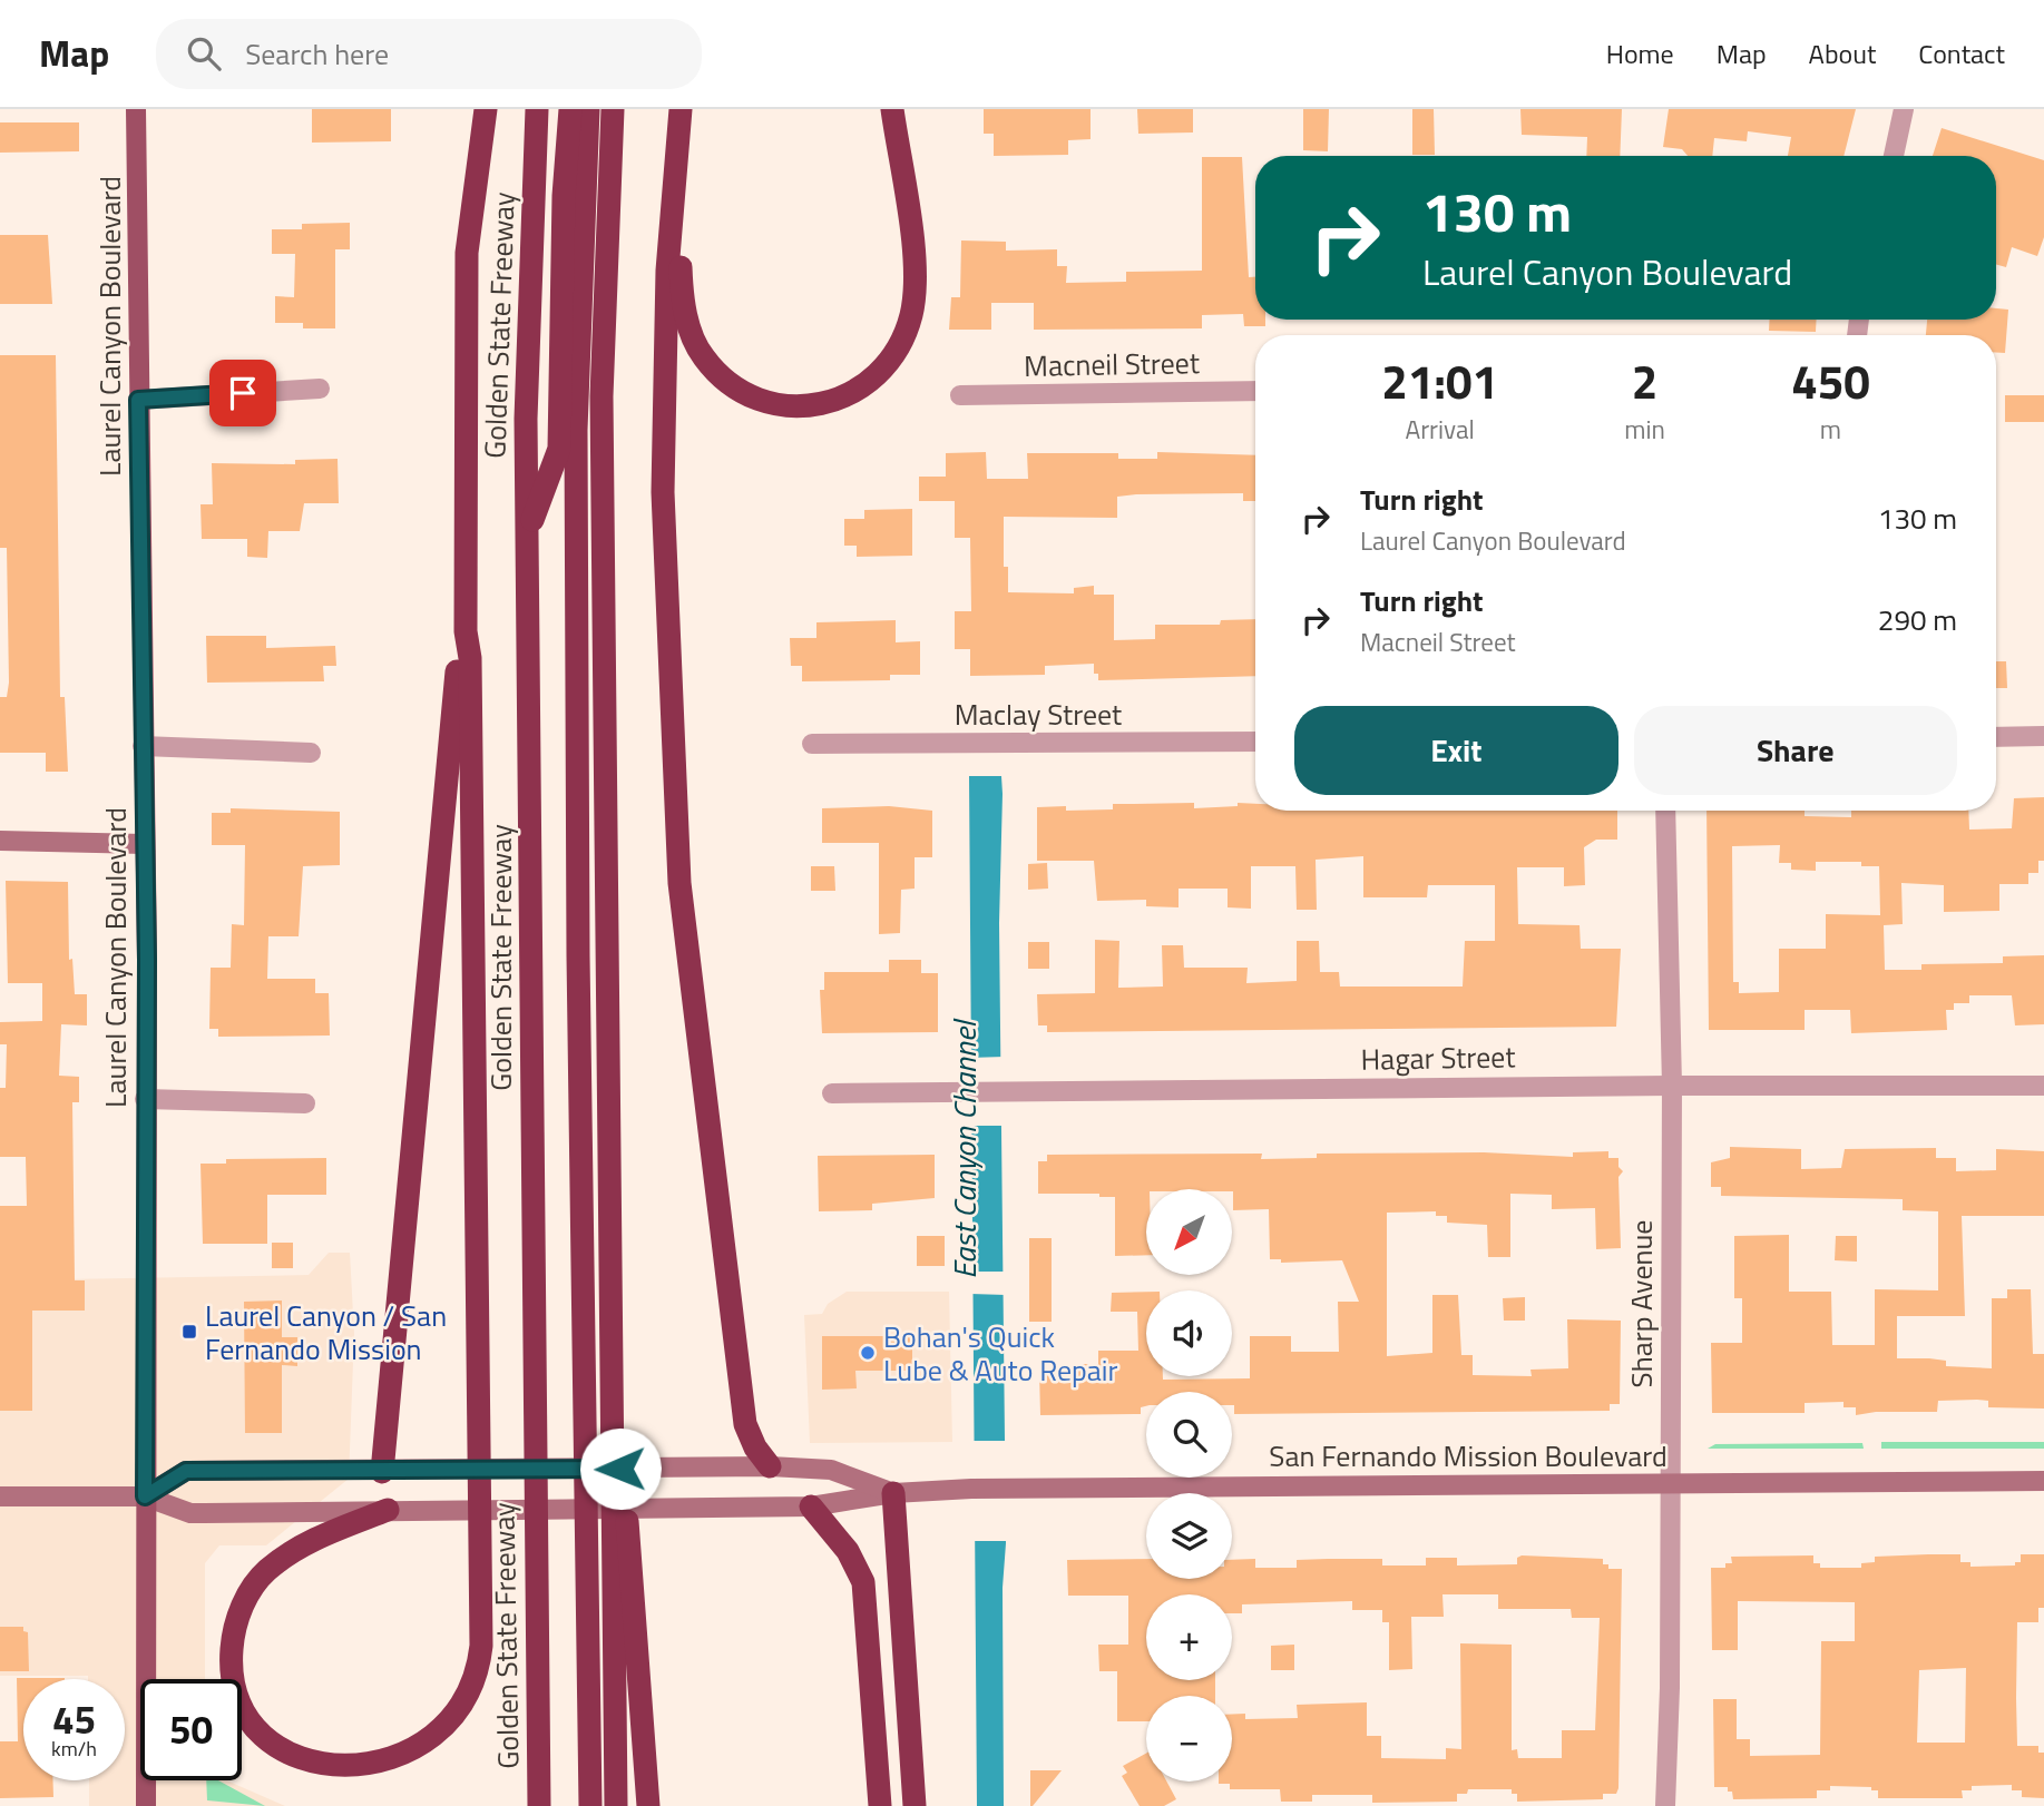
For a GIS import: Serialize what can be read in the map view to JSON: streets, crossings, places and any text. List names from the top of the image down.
{
  "streets": {
    "highway": ["Golden State Freeway"],
    "main road": ["Laurel Canyon Boulevard", "San Fernando Mission Boulevard"],
    "street": [
      "Macneil Street",
      "Maclay Street",
      "Hagar Street",
      "Sharp Avenue"
    ]
  },
  "crossings": [
    ["Laurel Canyon Boulevard", "San Fernando Mission Boulevard"],
    ["Hagar Street", "Sharp Avenue"],
    ["Sharp Avenue", "San Fernando Mission Boulevard"]
  ],
  "water": ["East Canyon Channel"],
  "places": {
    "transit": ["Laurel Canyon / San Fernando Mission"],
    "other": ["Bohan's Quick Lube & Auto Repair"]
  },
  "north": "bottom left",
  "page": {
    "header": "Map",
    "search": "Search here",
    "nav": [
      "Home",
      "Map",
      "About",
      "Contact"
    ],
    "turn": ["130 m", "Laurel Canyon Boulevard"],
    "eta": [
      "21:01",
      "Arrival",
      "2",
      "min",
      "450",
      "m"
    ],
    "list": [
      {
        "name": "Turn right",
        "note": "Laurel Canyon Boulevard",
        "value": "130 m"
      },
      {
        "name": "Turn right",
        "note": "Macneil Street",
        "value": "290 m"
      }
    ],
    "buttons": ["Exit", "Share"],
    "map_buttons": ["+", "−"],
    "speed": "45 km/h",
    "limit": "50"
  }
}
